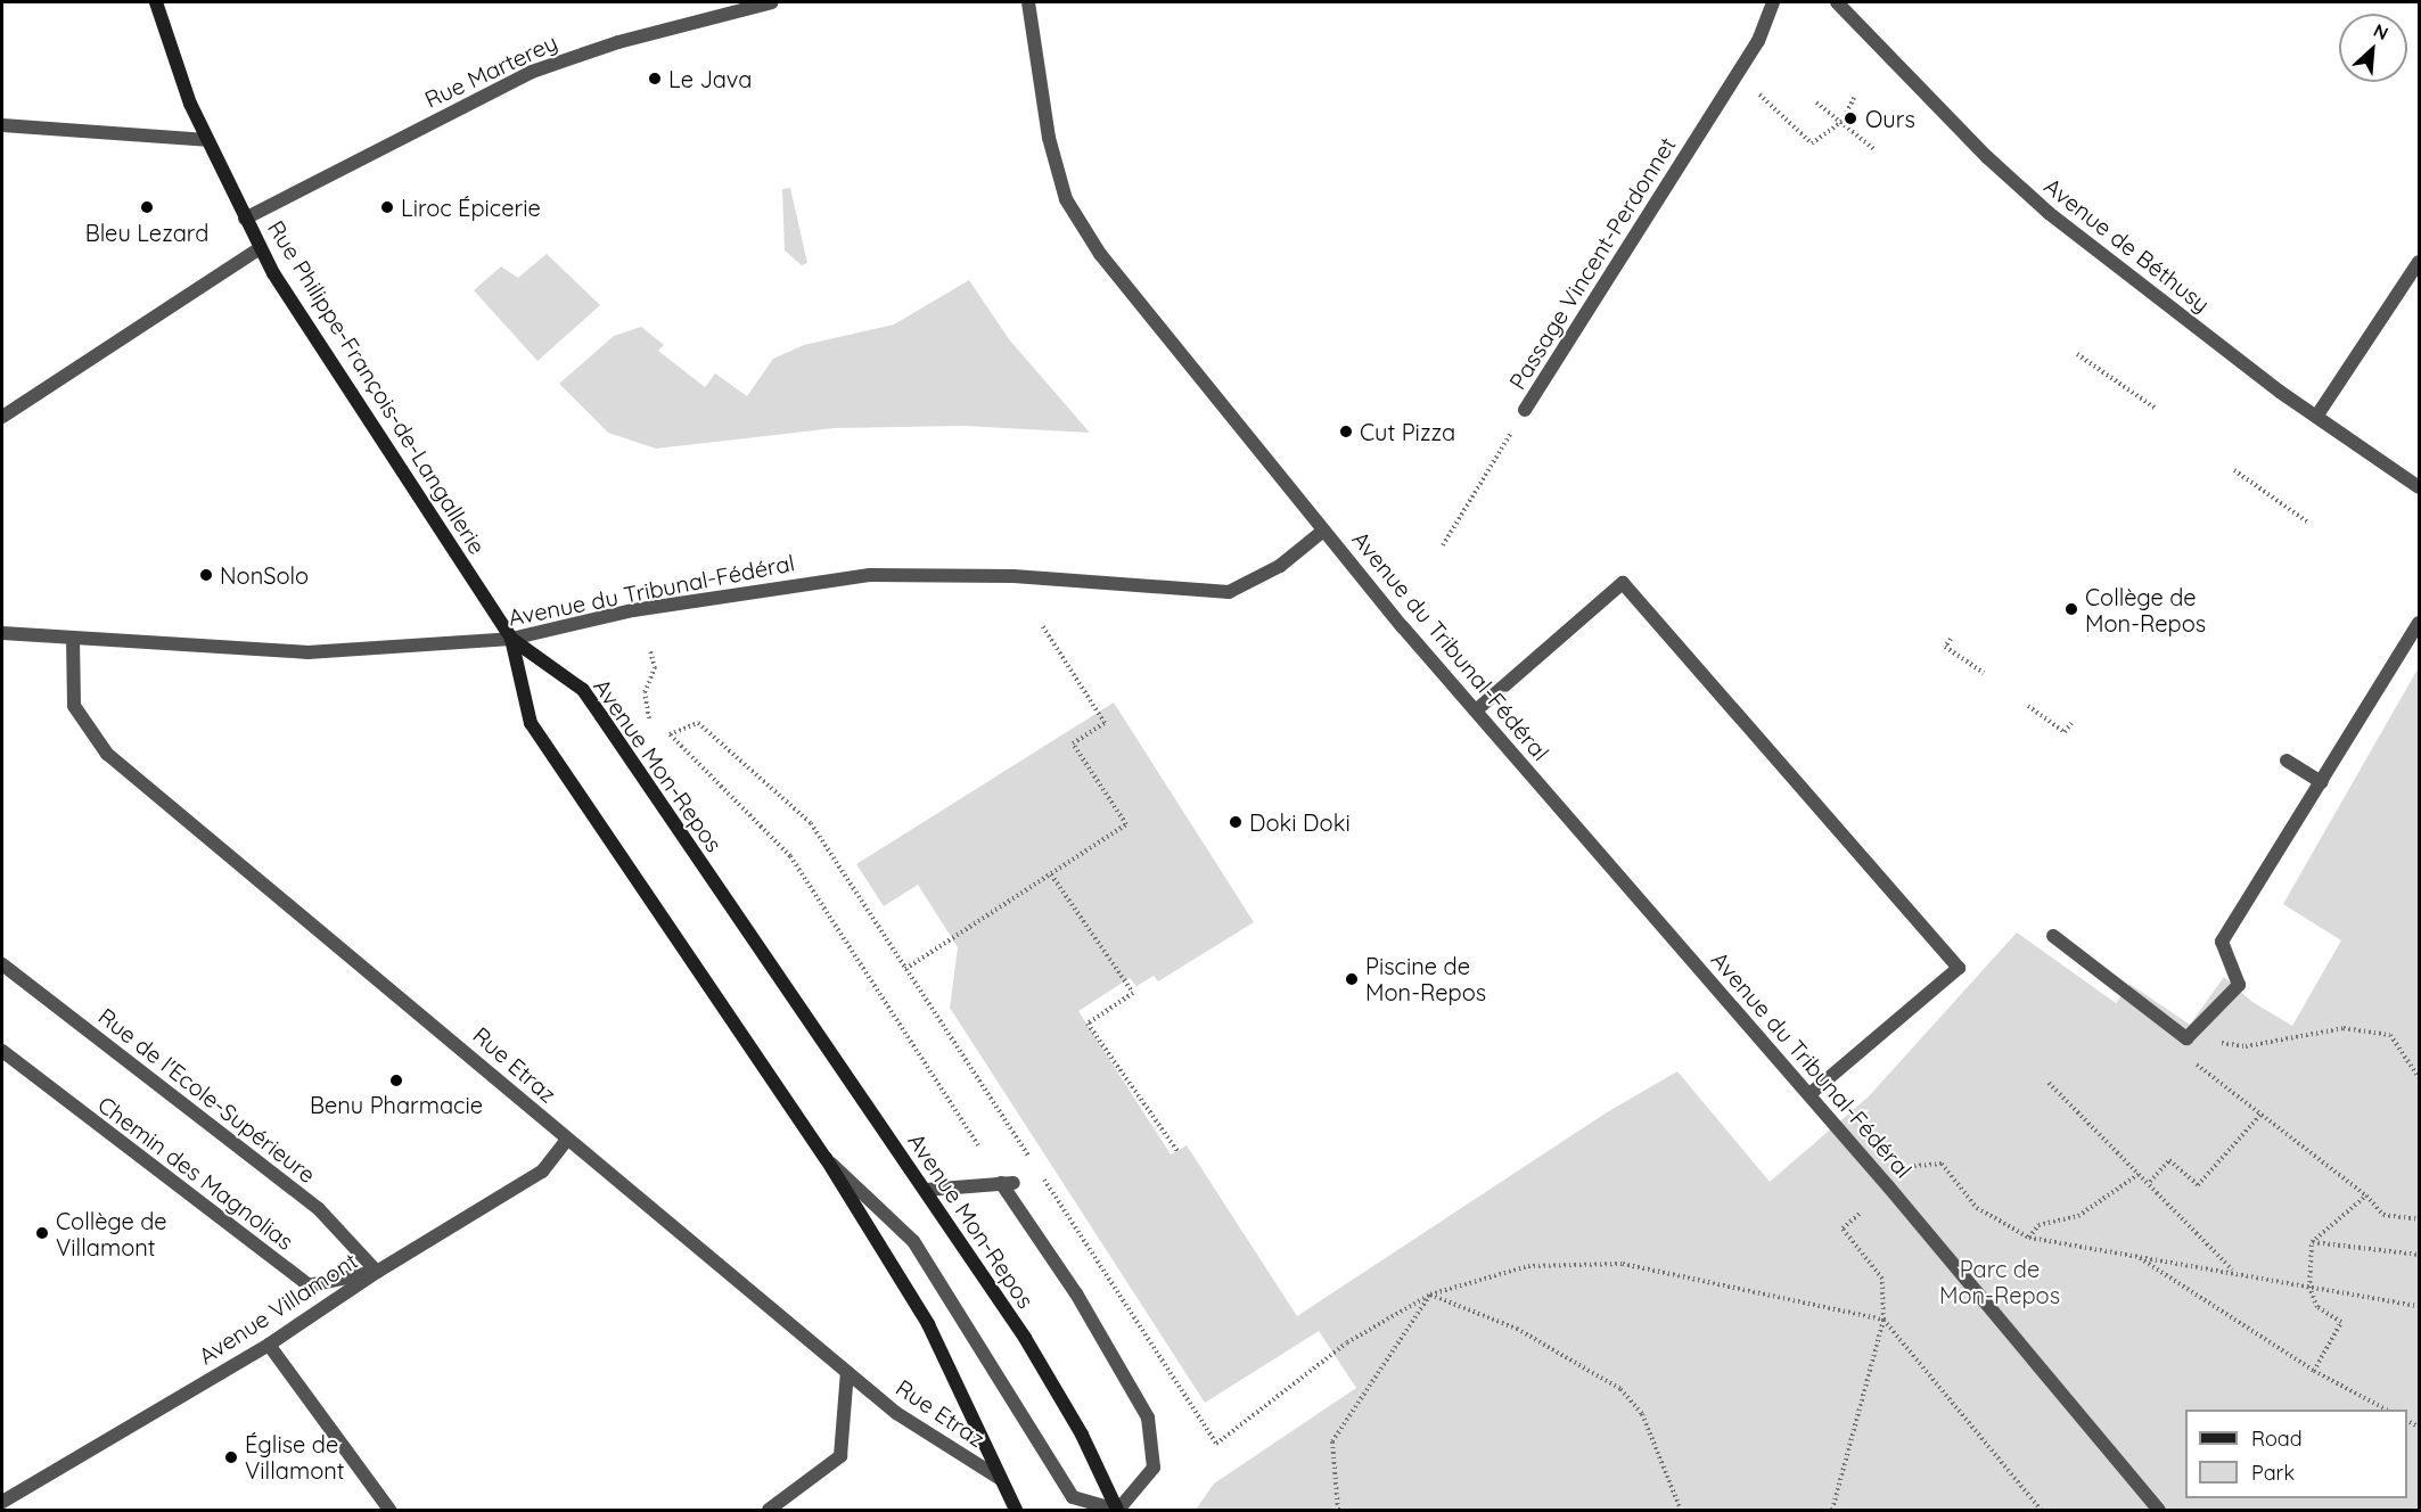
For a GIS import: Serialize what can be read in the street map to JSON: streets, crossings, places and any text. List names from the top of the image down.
{
  "streets": {
    "main road": ["Rue Philippe-François-de-Langallerie", "Avenue Mon-Repos"],
    "street": [
      "Rue Marterey",
      "Avenue de Béthusy",
      "Passage Vincent-Perdonnet",
      "Avenue du Tribunal-Fédéral",
      "Rue Etraz",
      "Rue de l'Ecole-Supérieure",
      "Chemin des Magnolias",
      "Avenue Villamont"
    ]
  },
  "crossings": [
    ["Rue Marterey", "Rue Philippe-François-de-Langallerie"],
    ["Rue Philippe-François-de-Langallerie", "Avenue du Tribunal-Fédéral"],
    ["Rue Philippe-François-de-Langallerie", "Avenue Mon-Repos"],
    ["Avenue du Tribunal-Fédéral", "Avenue Mon-Repos"],
    ["Avenue du Tribunal-Fédéral", "Rue Etraz"],
    ["Rue Etraz", "Avenue Villamont"],
    ["Rue de l'Ecole-Supérieure", "Chemin des Magnolias"],
    ["Rue de l'Ecole-Supérieure", "Avenue Villamont"],
    ["Chemin des Magnolias", "Avenue Villamont"]
  ],
  "parks": ["Parc de Mon-Repos"],
  "places": [
    "Le Java",
    "Ours",
    "Bleu Lezard",
    "Liroc Épicerie",
    "Cut Pizza",
    "NonSolo",
    "Collège de Mon-Repos",
    "Doki Doki",
    "Piscine de Mon-Repos",
    "Benu Pharmacie",
    "Collège de Villamont",
    "Église de Villamont"
  ],
  "legend": ["Road", "Park"],
  "north": "top right"
}
